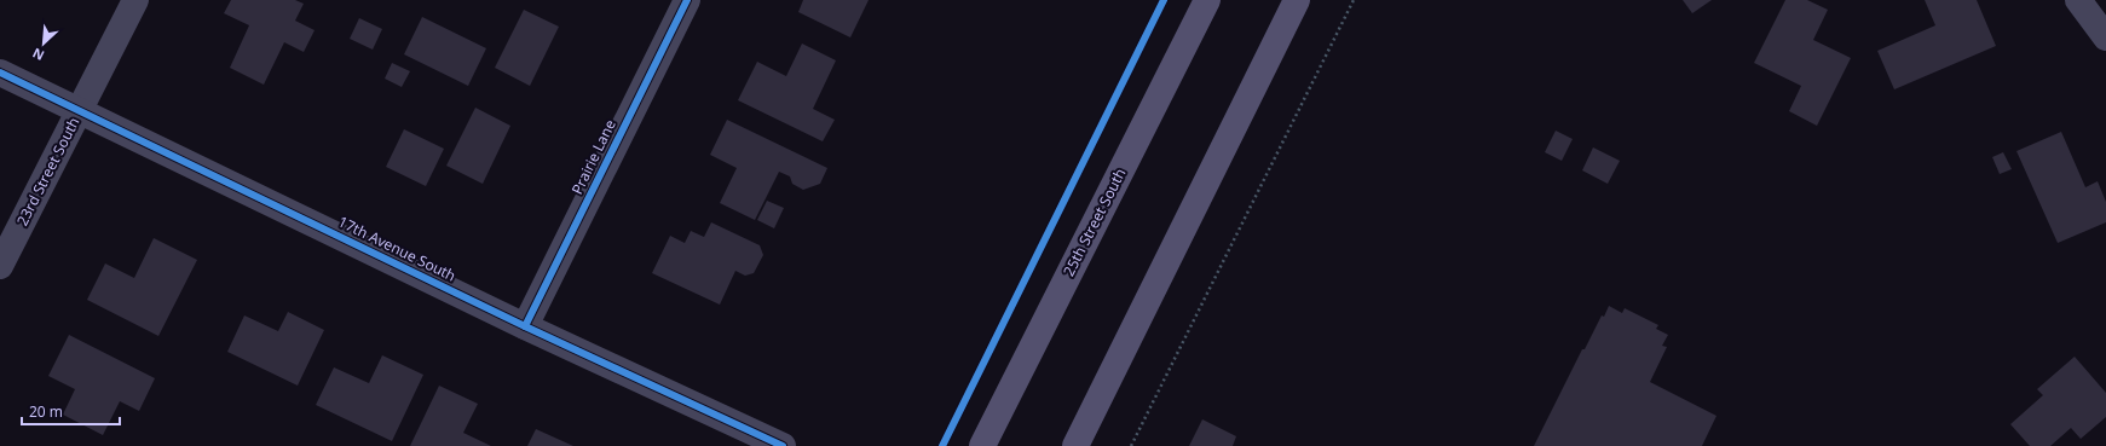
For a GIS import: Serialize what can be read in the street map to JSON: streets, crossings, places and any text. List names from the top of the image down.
{
  "streets": {
    "main road": ["25th Street South"],
    "street": ["Prairie Lane", "23rd Street South", "17th Avenue South"]
  },
  "crossings": [
    ["Prairie Lane", "17th Avenue South"],
    ["23rd Street South", "17th Avenue South"]
  ],
  "scale_bar": "20 m",
  "north": "bottom left"
}
